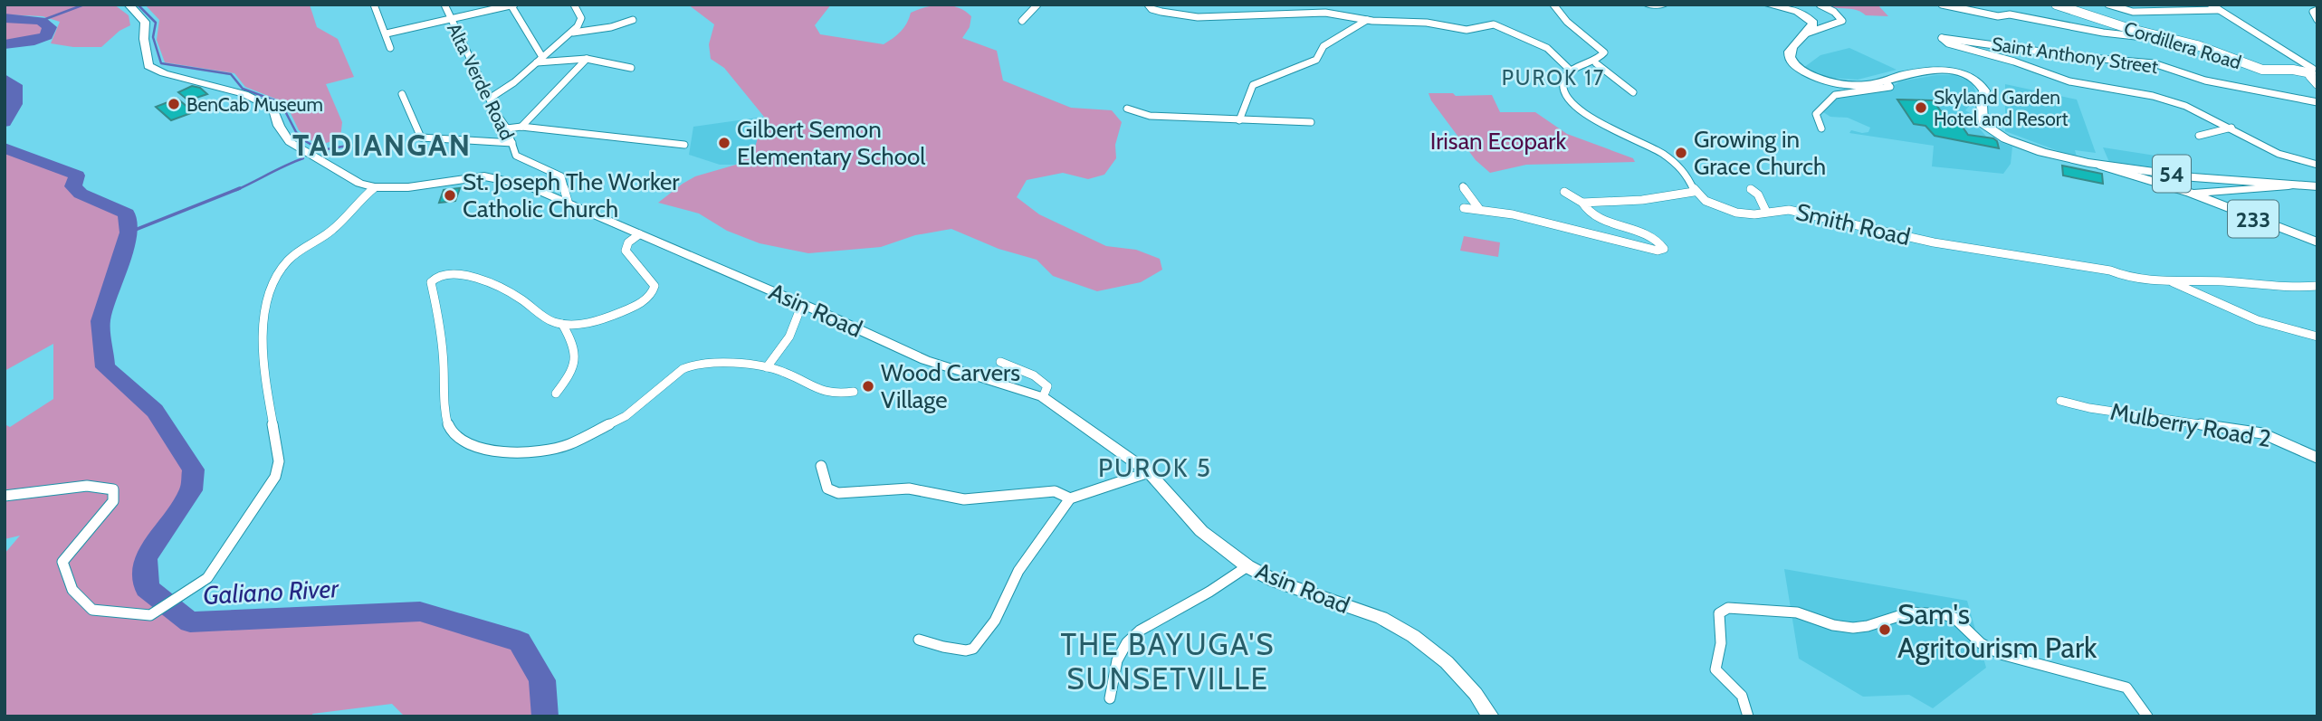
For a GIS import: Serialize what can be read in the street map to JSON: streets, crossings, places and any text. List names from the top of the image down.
{
  "streets": {
    "main road": ["54", "233", "Asin Road"],
    "street": [
      "Cordillera Road",
      "Saint Anthony Street",
      "Alta Verde Road",
      "Smith Road",
      "Mulberry Road 2"
    ]
  },
  "crossings": [
    ["Alta Verde Road", "Asin Road"],
    ["54", "233"]
  ],
  "districts": [
    "PUROK 17",
    "TADIANGAN",
    "PUROK 5",
    "THE BAYUGA'S SUNSETVILLE"
  ],
  "water": ["Galiano River"],
  "parks": ["Irisan Ecopark"],
  "places": [
    "BenCab Museum",
    "Skyland Garden Hotel and Resort",
    "Gilbert Semon Elementary School",
    "Growing in Grace Church",
    "St. Joseph The Worker Catholic Church",
    "Wood Carvers Village",
    "Sam's Agritourism Park"
  ]
}
